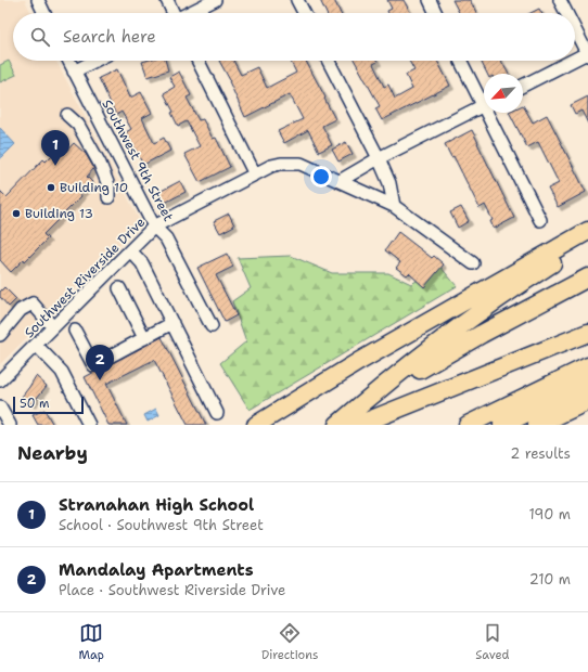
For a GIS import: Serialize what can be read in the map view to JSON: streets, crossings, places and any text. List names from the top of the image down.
{
  "streets": {
    "street": ["Southwest 9th Street", "Southwest Riverside Drive"]
  },
  "crossings": [
    ["Southwest 9th Street", "Southwest Riverside Drive"]
  ],
  "places": ["Building 10", "Building 13"],
  "scale_bar": "50 m",
  "north": "bottom left",
  "page": {
    "search": "Search here",
    "pins": ["1", "2"],
    "scale": "50 m",
    "heading": ["Nearby", "2 results"],
    "list": [
      {
        "mark": "1",
        "name": "Stranahan High School",
        "note": "School · Southwest 9th Street",
        "value": "190 m"
      },
      {
        "mark": "2",
        "name": "Mandalay Apartments",
        "note": "Place · Southwest Riverside Drive",
        "value": "210 m"
      }
    ],
    "nav": ["Map", "Directions", "Saved"]
  }
}
